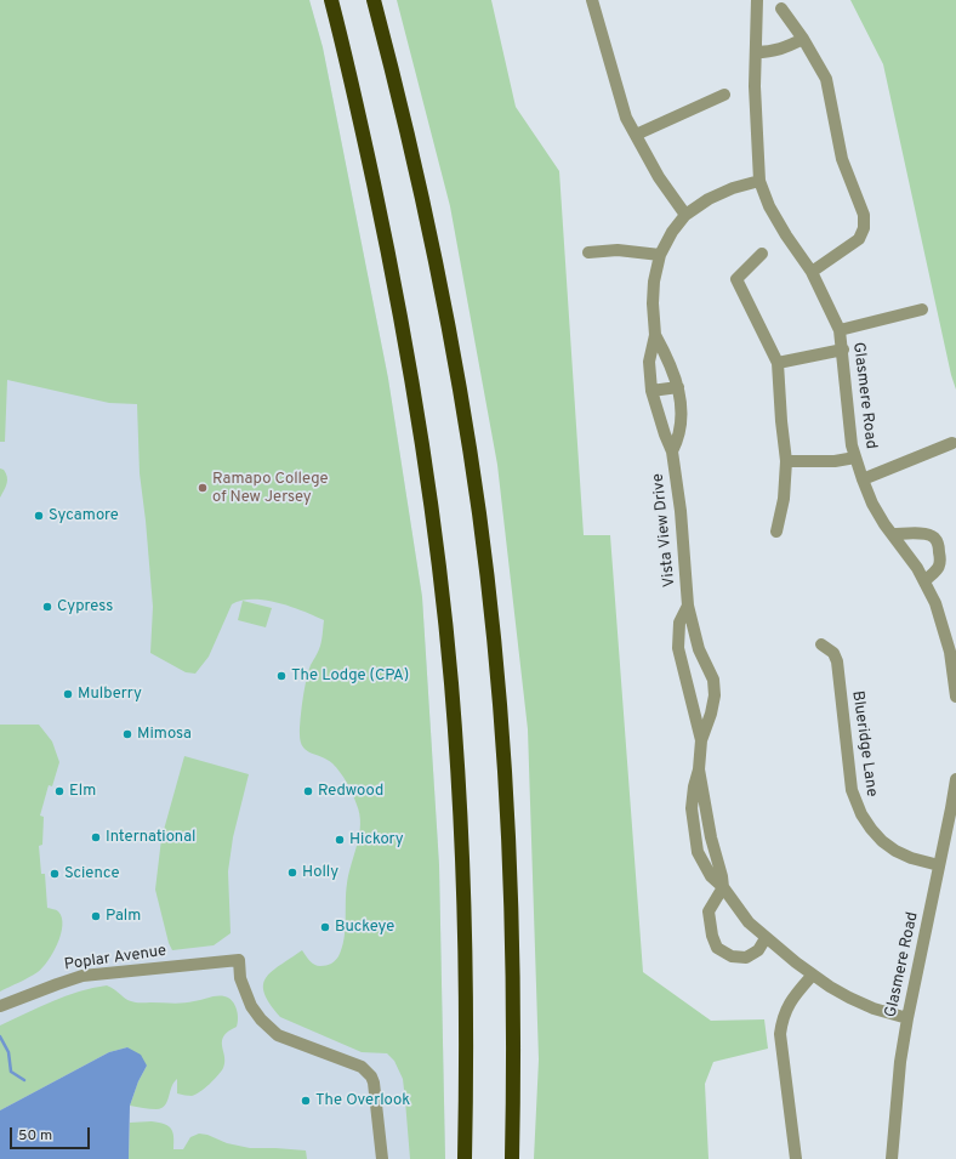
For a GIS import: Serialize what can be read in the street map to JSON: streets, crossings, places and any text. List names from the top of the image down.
{
  "streets": {
    "street": [
      "Glasmere Road",
      "Vista View Drive",
      "Blueridge Lane",
      "Poplar Avenue"
    ]
  },
  "crossings": [
    ["Glasmere Road", "Vista View Drive"],
    ["Glasmere Road", "Blueridge Lane"]
  ],
  "places": [
    "Ramapo College of New Jersey",
    "Sycamore",
    "Cypress",
    "The Lodge (CPA)",
    "Mulberry",
    "Mimosa",
    "Elm",
    "Redwood",
    "International",
    "Hickory",
    "Holly",
    "Science",
    "Palm",
    "Buckeye",
    "The Overlook"
  ],
  "scale_bar": "50 m"
}
